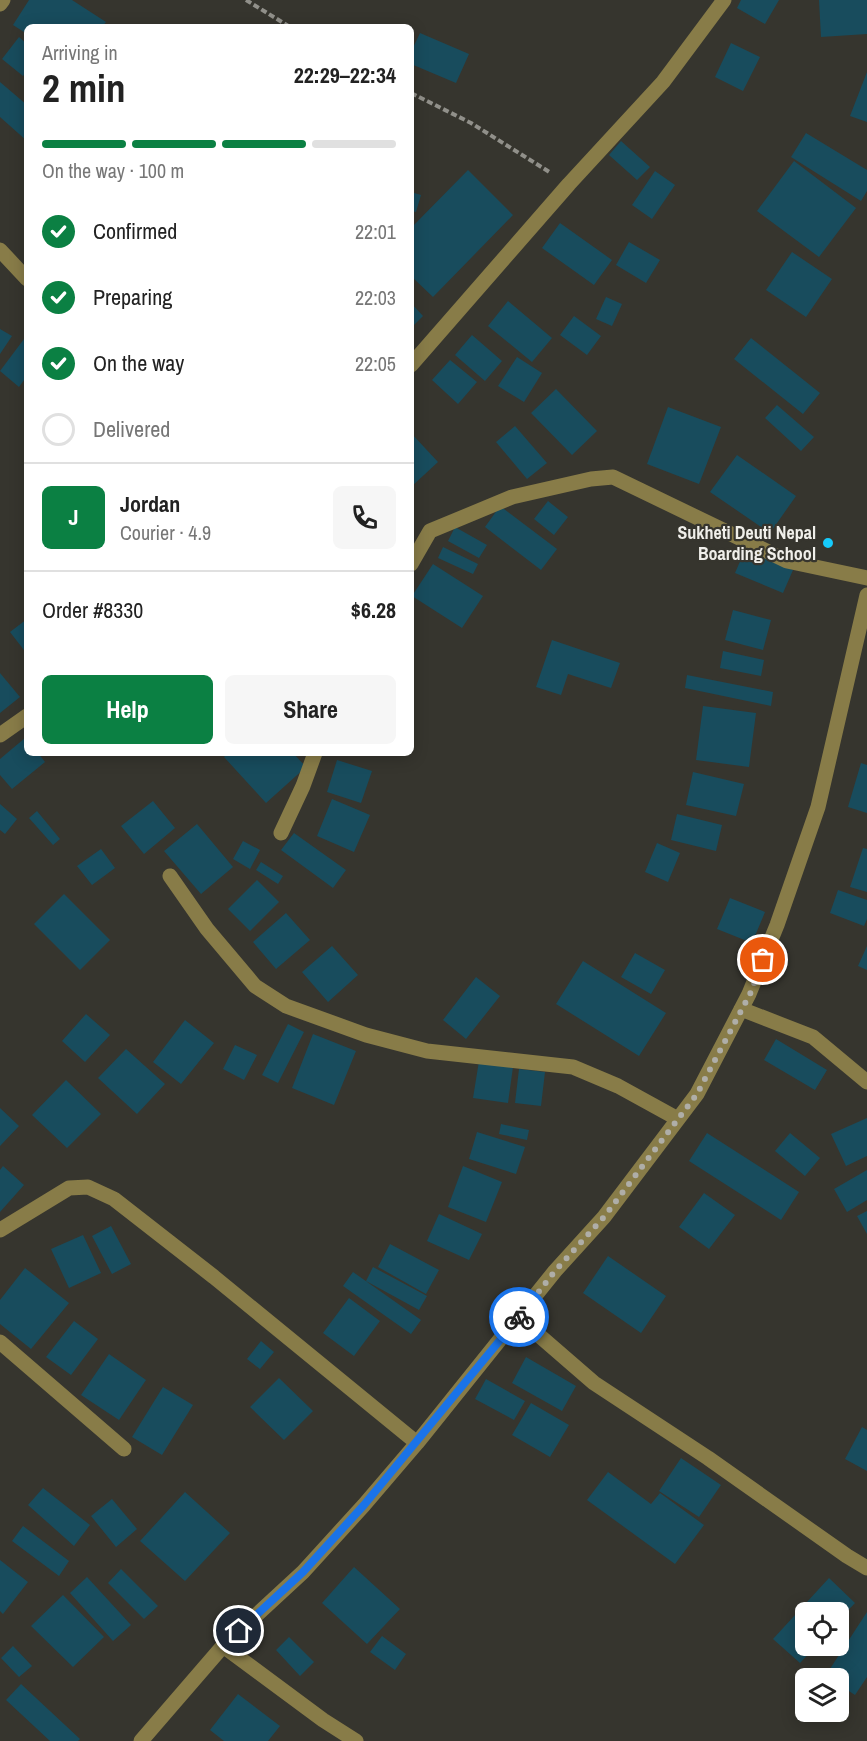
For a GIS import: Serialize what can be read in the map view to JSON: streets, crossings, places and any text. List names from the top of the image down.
{
  "places": ["Sukheti Deuti Nepal Boarding School"],
  "page": {
    "heading": ["2 min", "Arriving in", "22:29–22:34"],
    "panel": [
      "Jordan",
      "Courier · 4.9",
      "Order #8330",
      "$6.28"
    ],
    "bar": "On the way · 100 m",
    "list": [
      ["Confirmed", "22:01"],
      ["Preparing", "22:03"],
      ["On the way", "22:05"],
      "Delivered"
    ],
    "round": "J",
    "buttons": ["Help", "Share"]
  }
}
